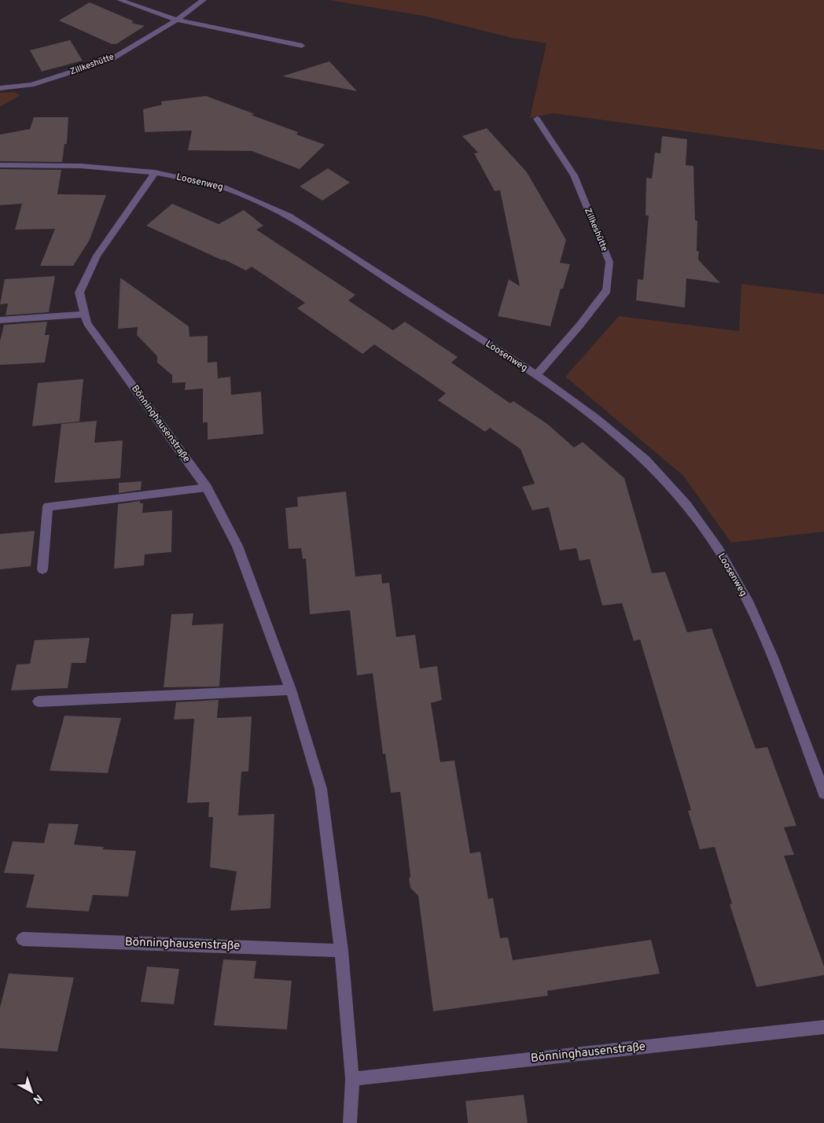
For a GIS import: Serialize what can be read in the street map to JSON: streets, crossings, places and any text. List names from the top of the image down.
{
  "streets": {
    "street": ["Zillkeshütte", "Loosenweg", "Bönninghausenstraße"]
  },
  "crossings": [
    ["Zillkeshütte", "Loosenweg"],
    ["Loosenweg", "Bönninghausenstraße"]
  ],
  "north": "bottom right"
}
